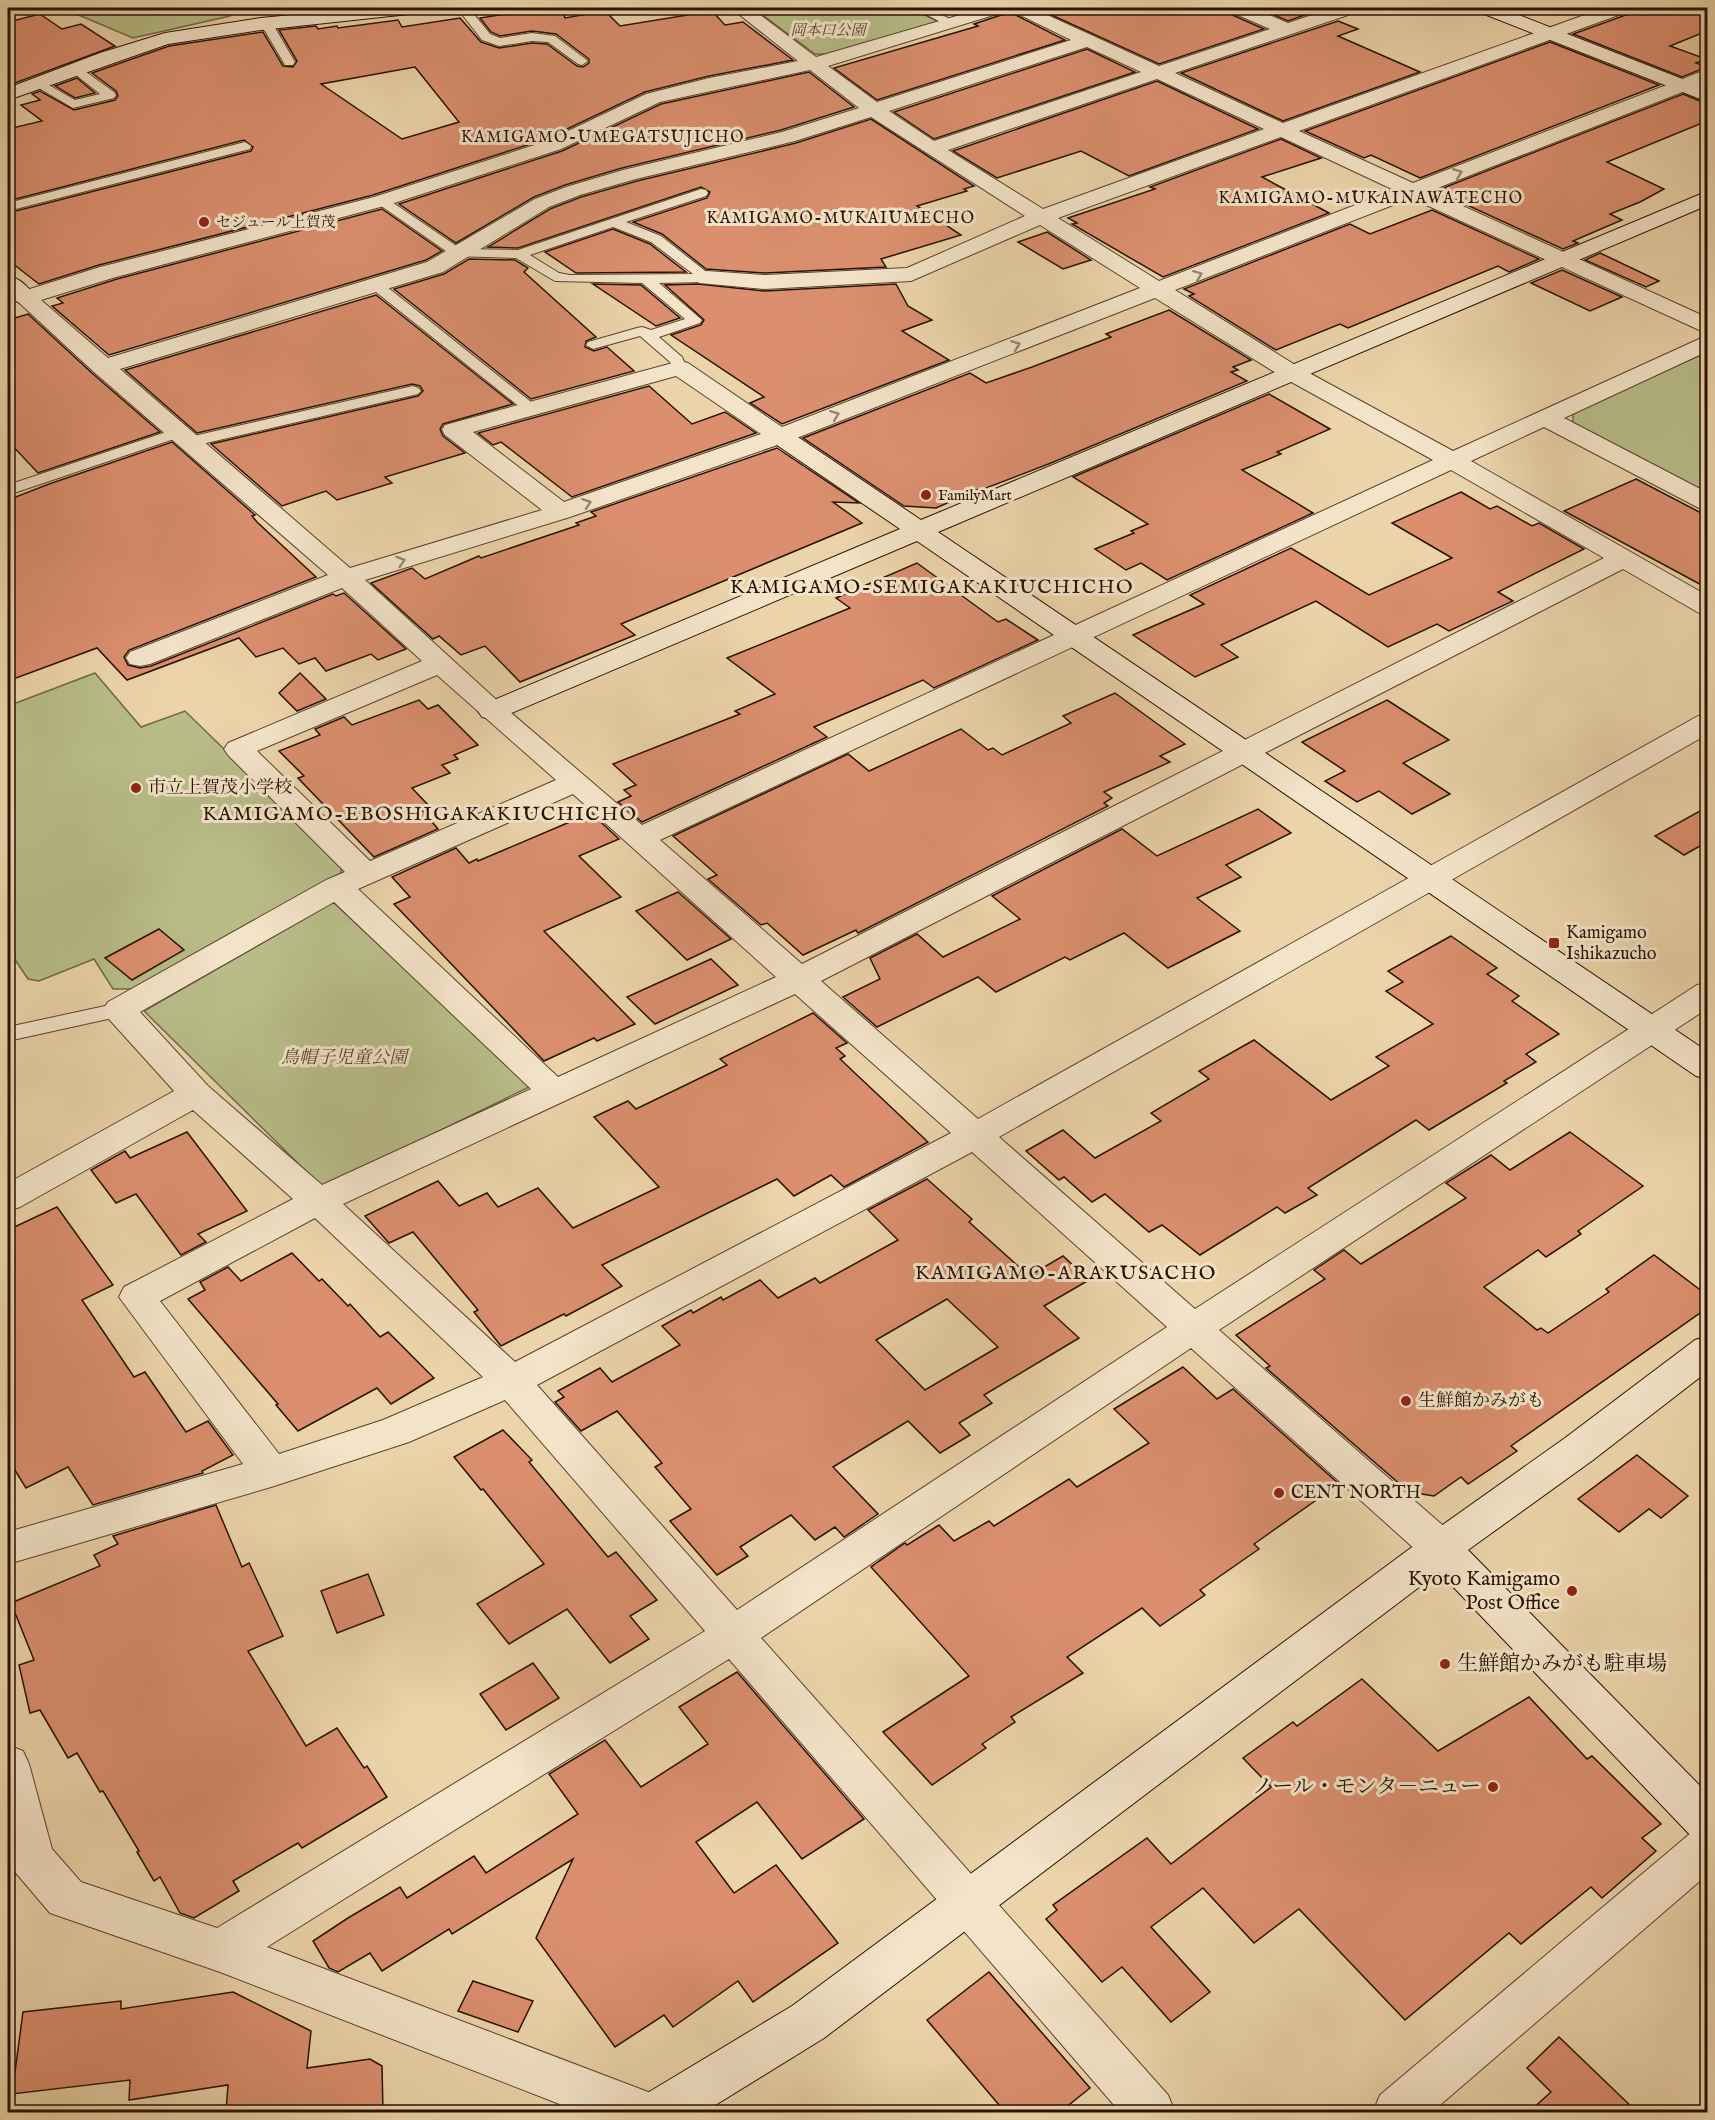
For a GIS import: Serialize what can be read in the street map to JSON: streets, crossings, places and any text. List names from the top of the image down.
{
  "districts": [
    "KAMIGAMO-UMEGATSUJICHO",
    "KAMIGAMO-MUKAINAWATECHO",
    "KAMIGAMO-MUKAIUMECHO",
    "KAMIGAMO-SEMIGAKAKIUCHICHO",
    "KAMIGAMO-EBOSHIGAKAKIUCHICHO",
    "KAMIGAMO-ARAKUSACHO"
  ],
  "parks": ["岡本口公園", "鳥帽子児童公園"],
  "places": {
    "other": [
      "セジュール上賀茂",
      "FamilyMart",
      "市立上賀茂小学校",
      "生鮮館かみがも",
      "CENT NORTH",
      "Kyoto Kamigamo Post Office",
      "生鮮館かみがも駐車場",
      "ノール・モンタ－ニュー"
    ],
    "transit": ["Kamigamo Ishikazucho"]
  }
}
